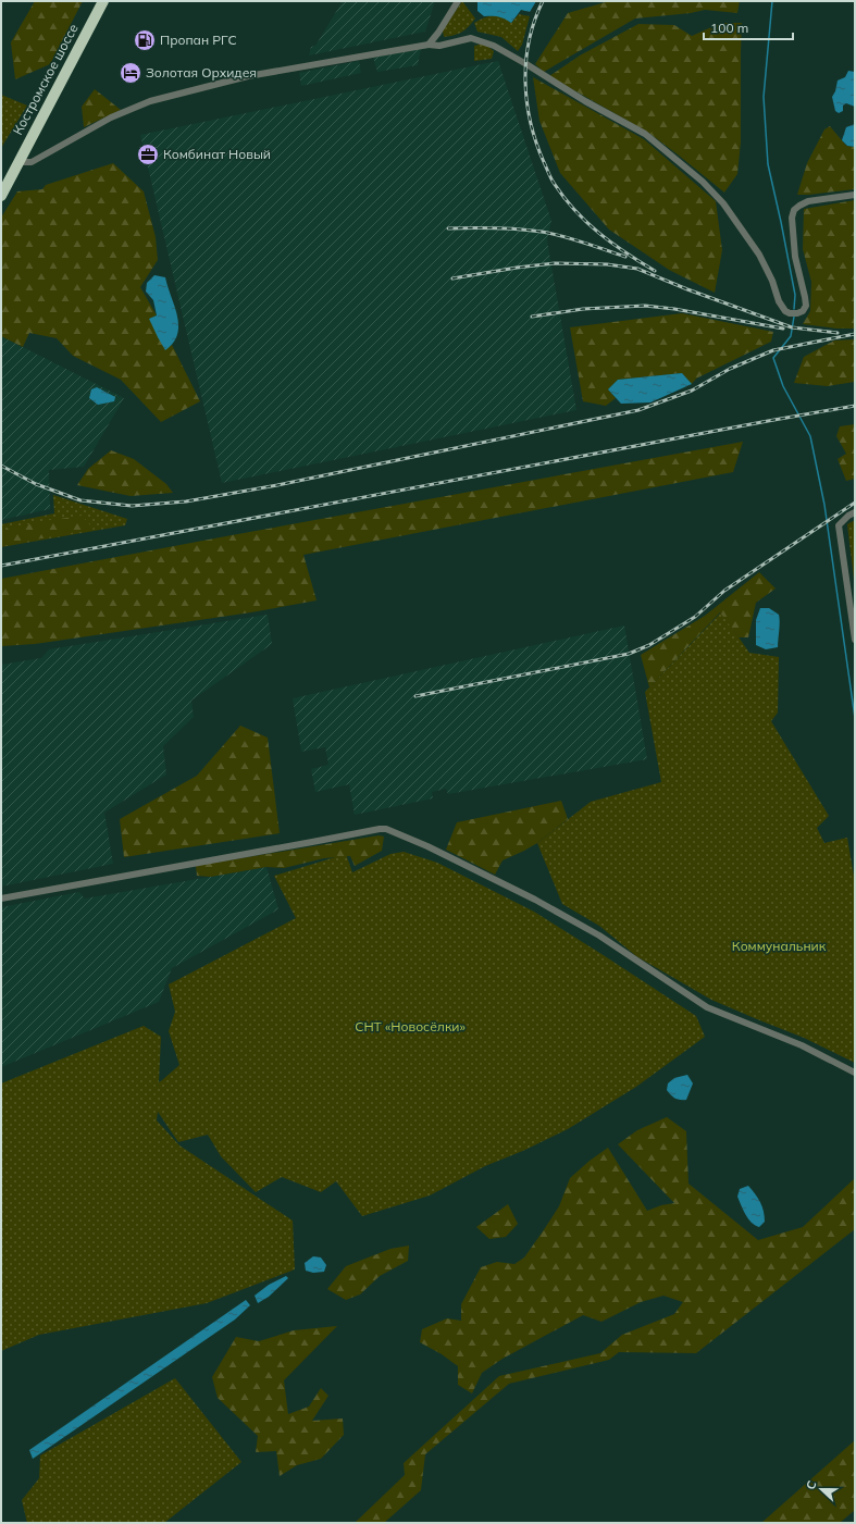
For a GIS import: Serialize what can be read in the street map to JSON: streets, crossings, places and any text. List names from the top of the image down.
{
  "streets": {
    "highway": ["Костромское шоссе"]
  },
  "parks": ["Коммунальник", "СНТ «Новосёлки»"],
  "places": {
    "fuel station": ["Пропан РГС"],
    "hotel": ["Золотая Орхидея"],
    "office": ["Комбинат Новый"]
  },
  "scale_bar": "100 m",
  "north": "left"
}
